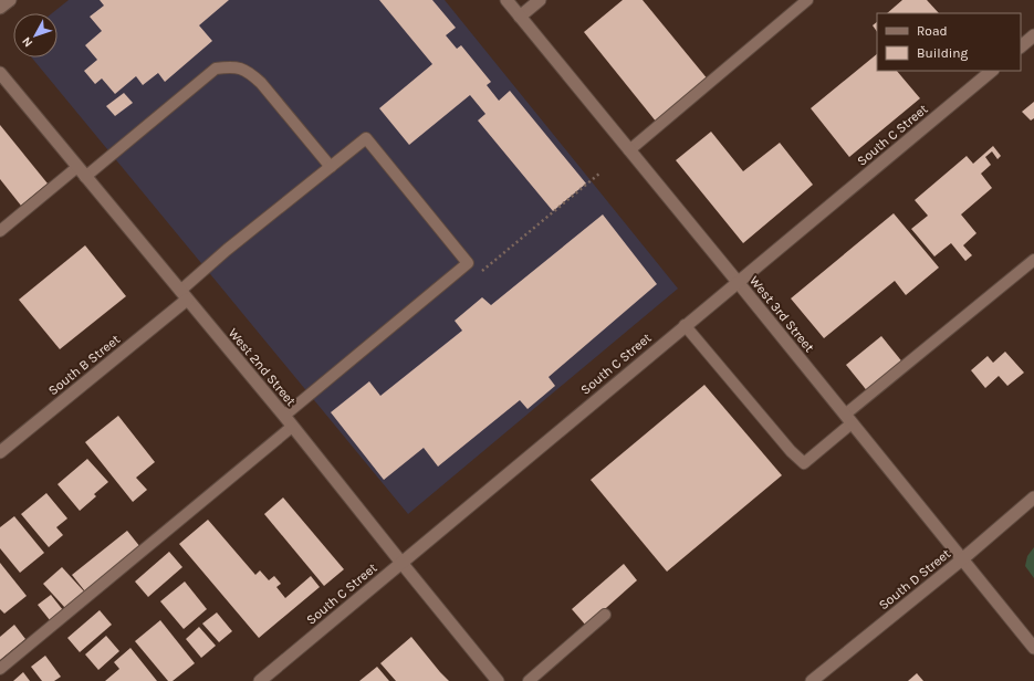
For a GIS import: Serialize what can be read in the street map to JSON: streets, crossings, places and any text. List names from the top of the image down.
{
  "streets": {
    "street": [
      "South C Street",
      "West 3rd Street",
      "South B Street",
      "West 2nd Street",
      "South D Street"
    ]
  },
  "crossings": [
    ["South C Street", "West 3rd Street"],
    ["South C Street", "West 2nd Street"],
    ["West 3rd Street", "South D Street"],
    ["South B Street", "West 2nd Street"]
  ],
  "legend": ["Road", "Building"],
  "north": "bottom left"
}
